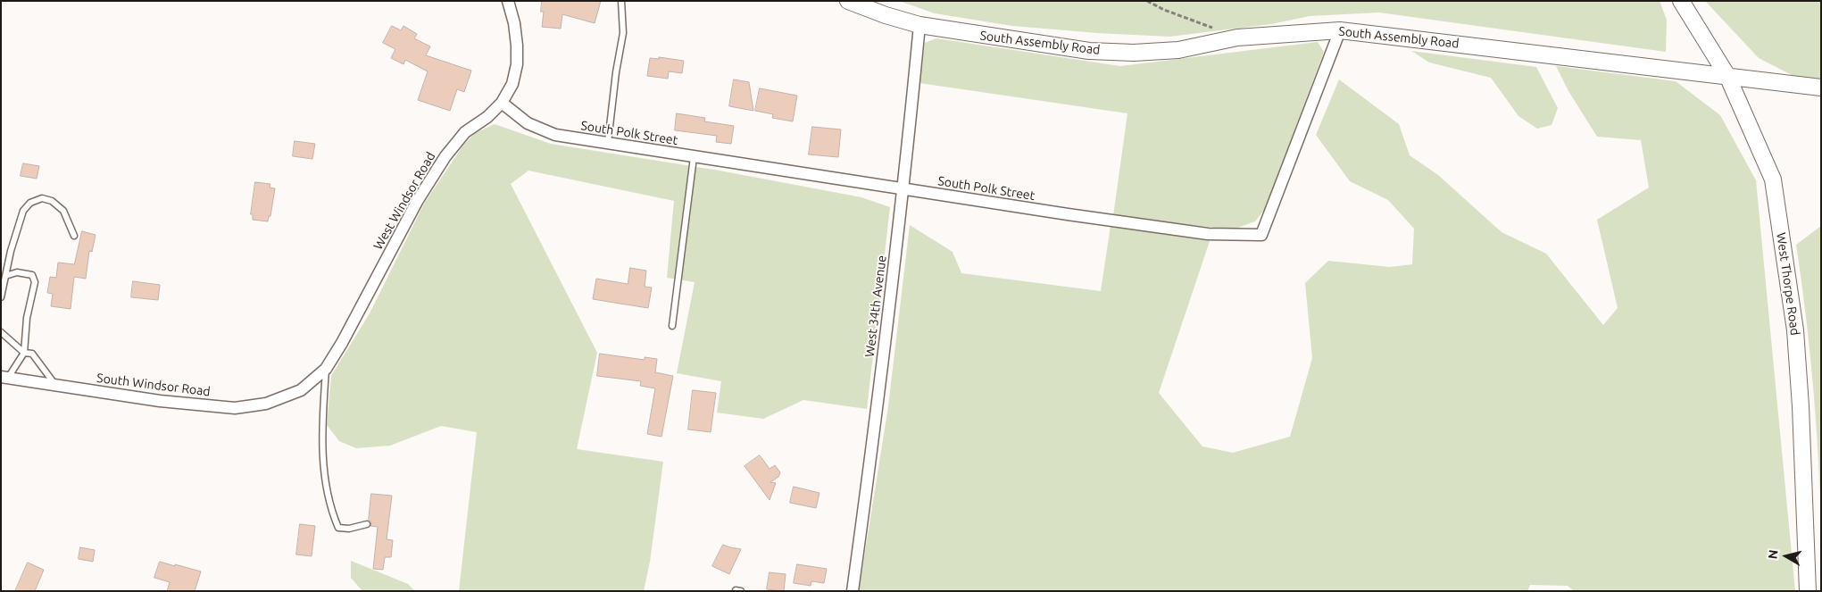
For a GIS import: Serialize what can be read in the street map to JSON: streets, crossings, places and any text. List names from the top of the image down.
{
  "streets": {
    "street": [
      "South Assembly Road",
      "South Polk Street",
      "West Windsor Road",
      "West Thorpe Road",
      "West 34th Avenue",
      "South Windsor Road"
    ]
  },
  "crossings": [
    ["South Assembly Road", "South Polk Street"],
    ["South Assembly Road", "West Thorpe Road"],
    ["South Assembly Road", "West 34th Avenue"],
    ["South Polk Street", "West Windsor Road"],
    ["South Polk Street", "West 34th Avenue"],
    ["West Windsor Road", "South Windsor Road"]
  ],
  "north": "left"
}
